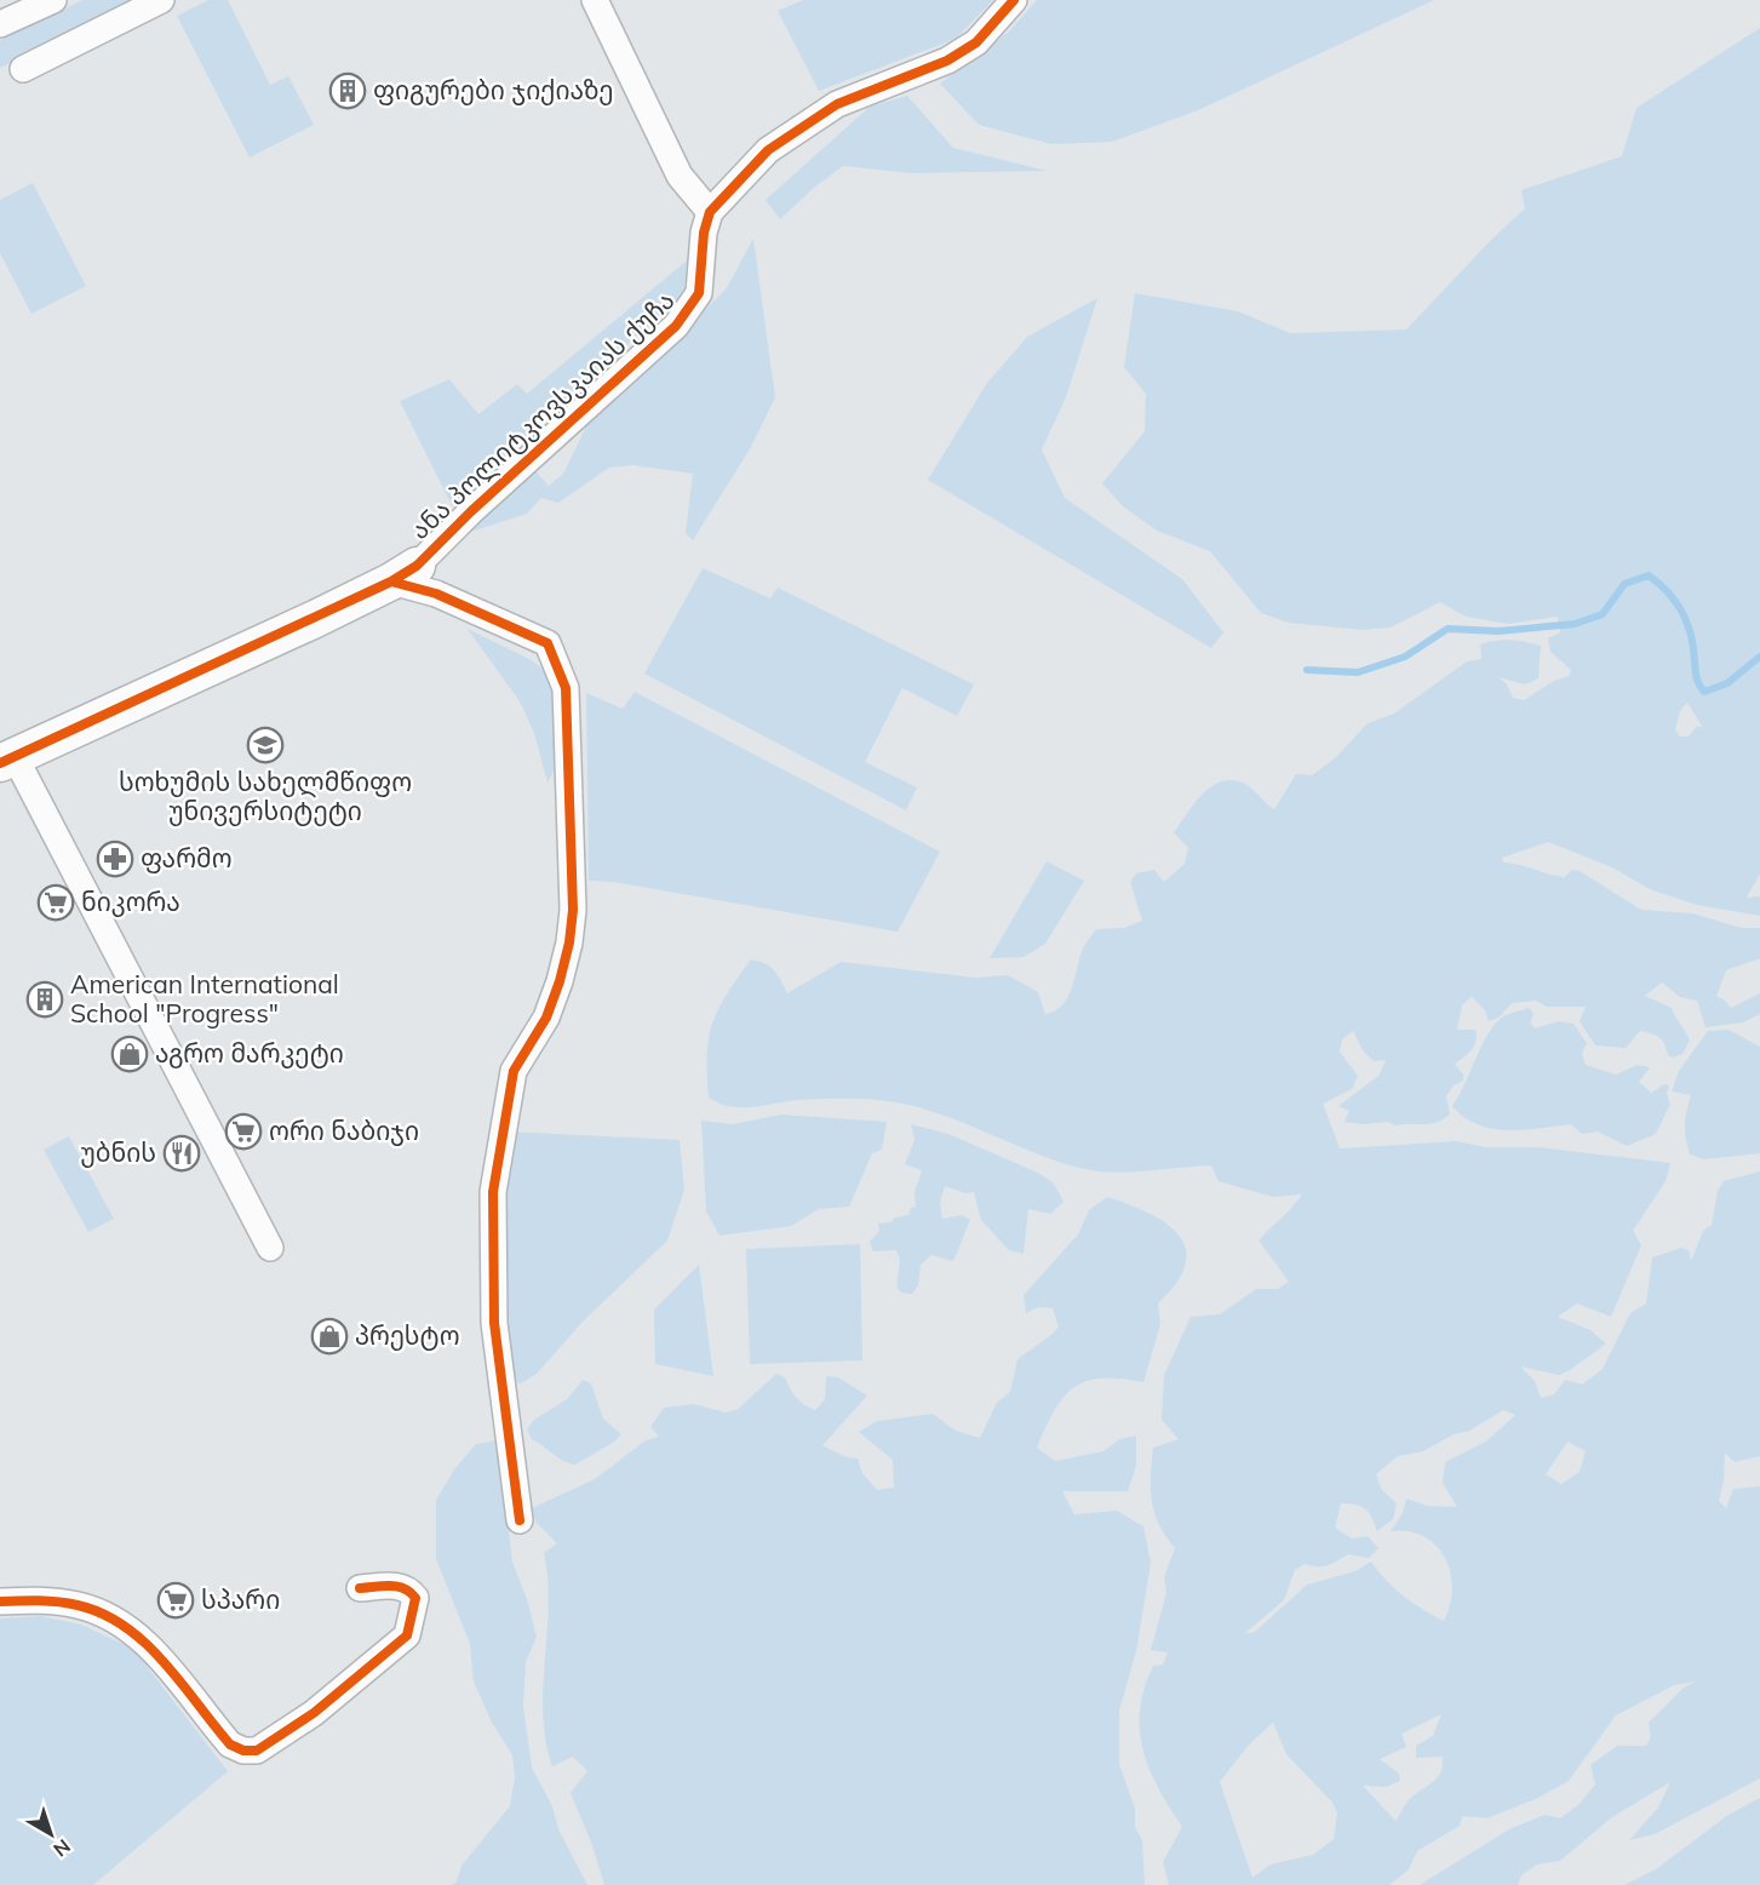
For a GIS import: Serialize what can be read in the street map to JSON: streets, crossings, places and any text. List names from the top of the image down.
{
  "streets": {
    "street": ["ანა პოლიტკოვსკაიას ქუჩა"]
  },
  "places": {
    "building": ["ფიგურები ჯიქიაზე", "American International School \"Progress\""],
    "school or university": ["სოხუმის სახელმწიფო უნივერსიტეტი"],
    "pharmacy": ["ფარმო"],
    "supermarket": ["ნიკორა", "ორი ნაბიჯი", "სპარი"],
    "shop": ["აგრო მარკეტი", "პრესტო"],
    "restaurant": ["უბნის"]
  },
  "north": "bottom right"
}
